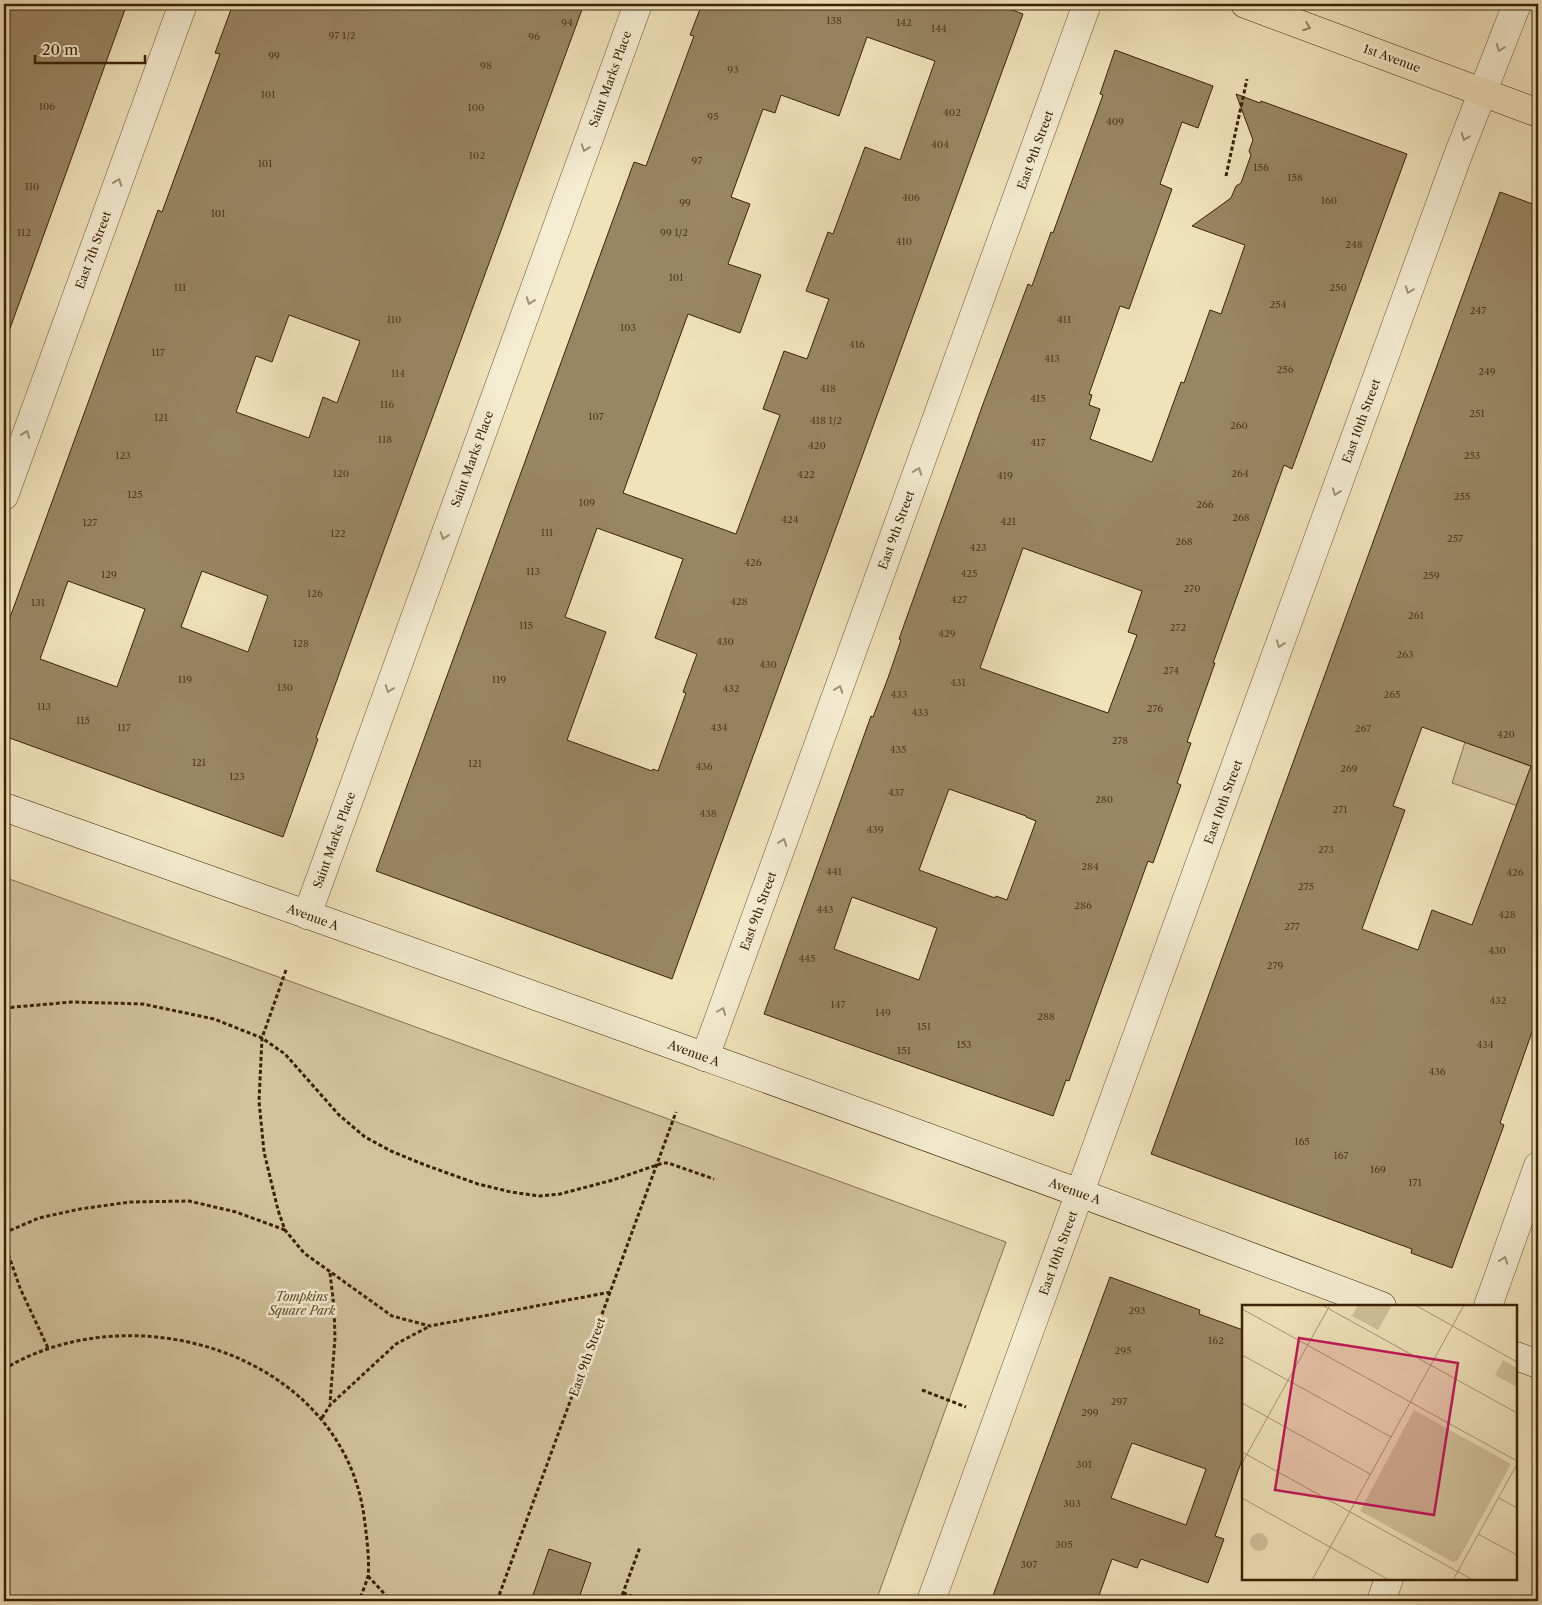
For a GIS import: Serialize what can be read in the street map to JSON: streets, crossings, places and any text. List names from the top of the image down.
{
  "streets": {
    "main road": ["1st Avenue"],
    "street": [
      "Saint Marks Place",
      "East 9th Street",
      "East 7th Street",
      "East 10th Street",
      "Avenue A"
    ]
  },
  "crossings": [
    ["1st Avenue", "East 10th Street"],
    ["Saint Marks Place", "Avenue A"],
    ["East 9th Street", "Avenue A"],
    ["East 10th Street", "Avenue A"]
  ],
  "one_way": [
    "1st Avenue",
    "Saint Marks Place",
    "East 9th Street",
    "East 7th Street",
    "East 10th Street"
  ],
  "parks": ["Tompkins Square Park"],
  "house_numbers": [
    "138",
    "94",
    "142",
    "144",
    "97 1/2",
    "96",
    "99",
    "98",
    "93",
    "101",
    "106",
    "100",
    "402",
    "95",
    "409",
    "404",
    "102",
    "97",
    "101",
    "156",
    "158",
    "110",
    "406",
    "160",
    "99",
    "101",
    "112",
    "99 1/2",
    "410",
    "248",
    "101",
    "111",
    "250",
    "254",
    "247",
    "110",
    "411",
    "103",
    "416",
    "117",
    "413",
    "256",
    "249",
    "114",
    "418",
    "415",
    "116",
    "251",
    "107",
    "121",
    "418 1/2",
    "260",
    "118",
    "417",
    "420",
    "123",
    "253",
    "120",
    "264",
    "422",
    "419",
    "125",
    "255",
    "109",
    "266",
    "268",
    "424",
    "421",
    "127",
    "111",
    "122",
    "257",
    "268",
    "423",
    "426",
    "113",
    "425",
    "129",
    "259",
    "270",
    "126",
    "427",
    "428",
    "131",
    "261",
    "115",
    "272",
    "429",
    "430",
    "128",
    "263",
    "430",
    "274",
    "119",
    "119",
    "431",
    "130",
    "432",
    "433",
    "265",
    "113",
    "276",
    "433",
    "115",
    "117",
    "434",
    "267",
    "420",
    "278",
    "435",
    "121",
    "121",
    "436",
    "269",
    "123",
    "437",
    "280",
    "271",
    "438",
    "439",
    "273",
    "284",
    "441",
    "426",
    "275",
    "286",
    "443",
    "428",
    "277",
    "430",
    "445",
    "279",
    "432",
    "147",
    "149",
    "288",
    "151",
    "153",
    "434",
    "151",
    "436",
    "165",
    "167",
    "169",
    "171",
    "293",
    "162",
    "295",
    "297",
    "299",
    "301",
    "303",
    "305",
    "307"
  ],
  "scale_bar": "20 m"
}
